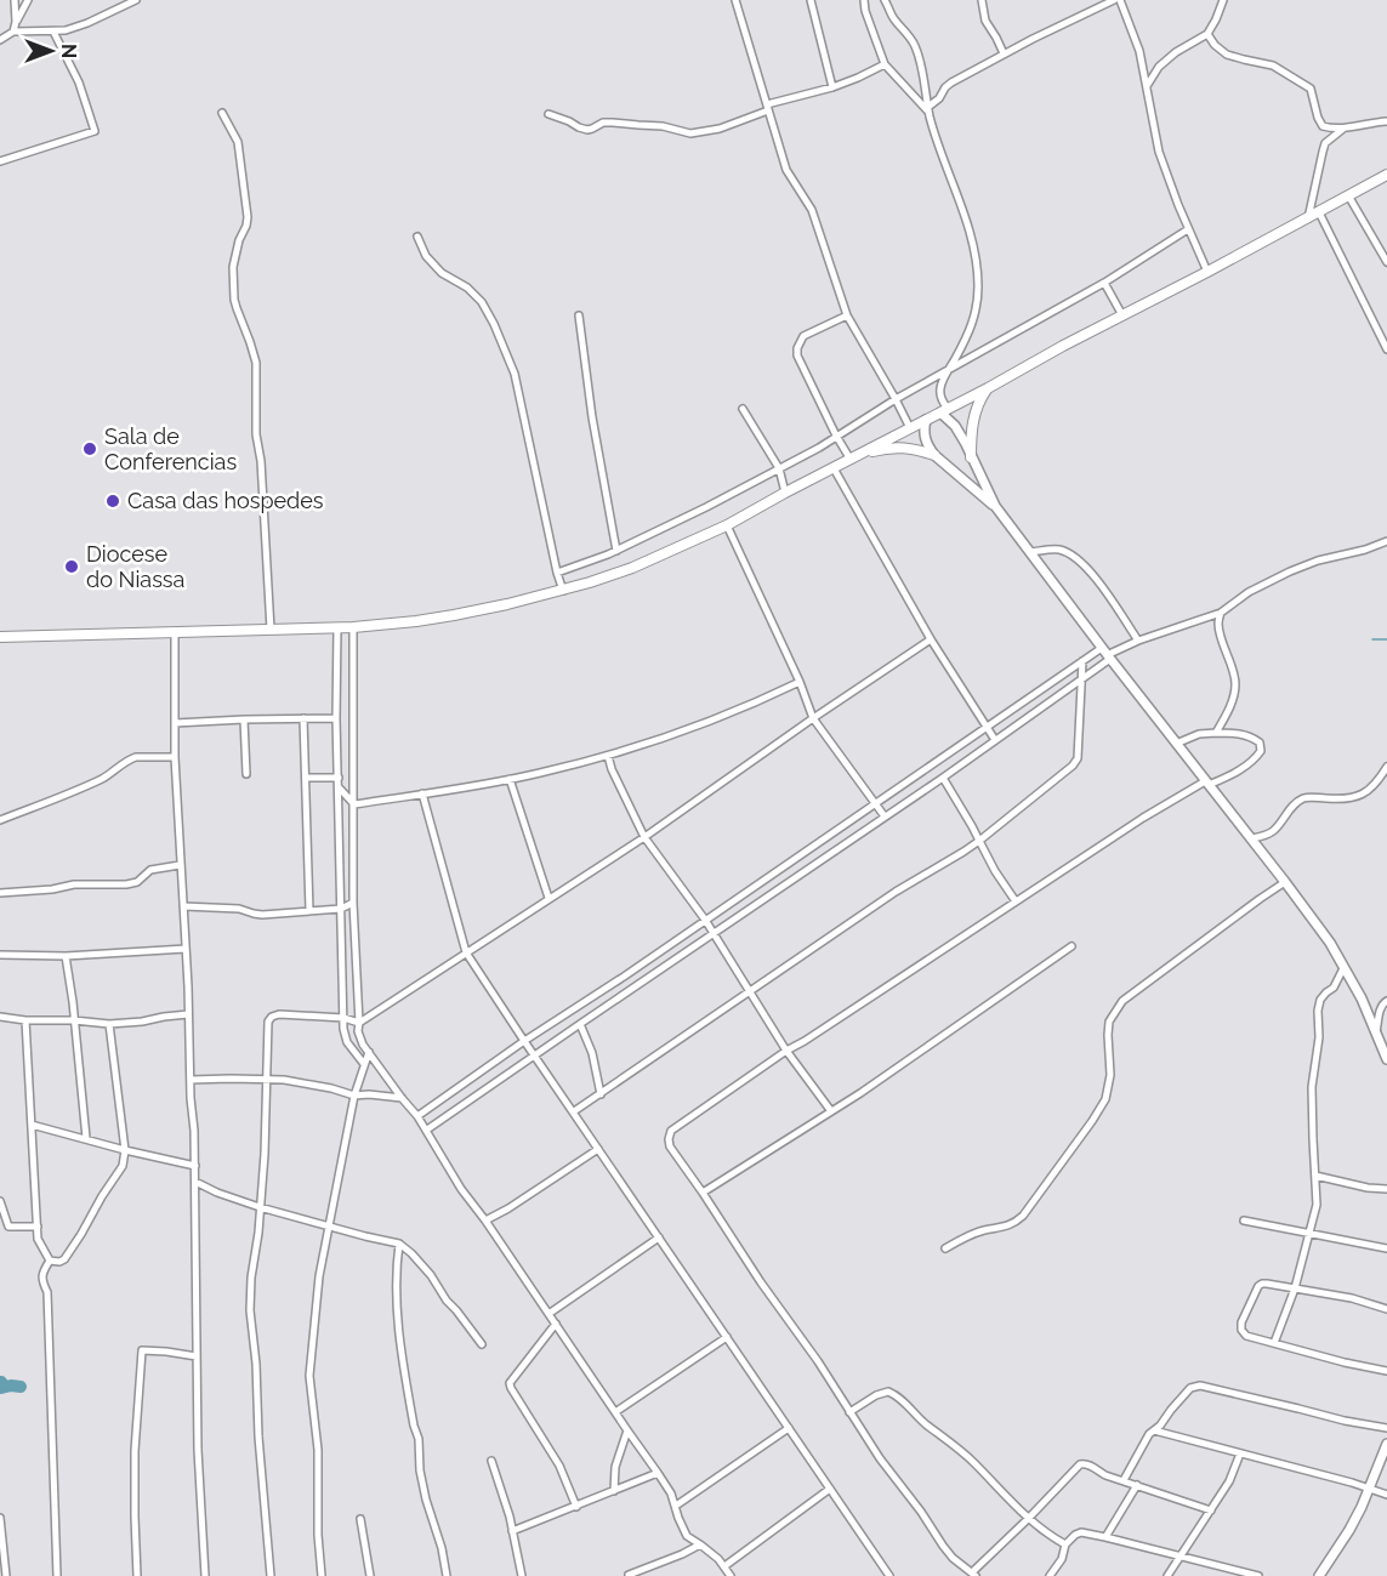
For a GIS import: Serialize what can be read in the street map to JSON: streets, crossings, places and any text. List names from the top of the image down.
{
  "places": ["Sala de Conferencias", "Casa das hospedes", "Diocese do Niassa"],
  "north": "right"
}
